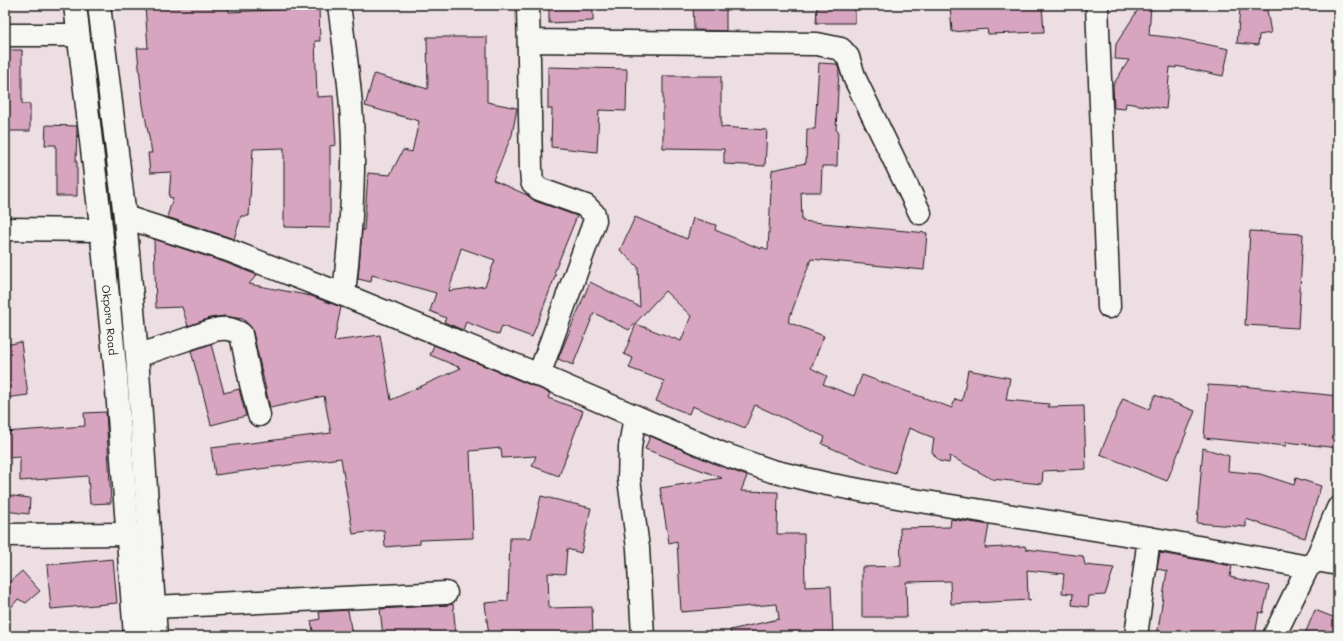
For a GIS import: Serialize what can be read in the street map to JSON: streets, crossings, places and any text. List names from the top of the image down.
{
  "streets": {
    "street": ["Okporo Road"]
  }
}
